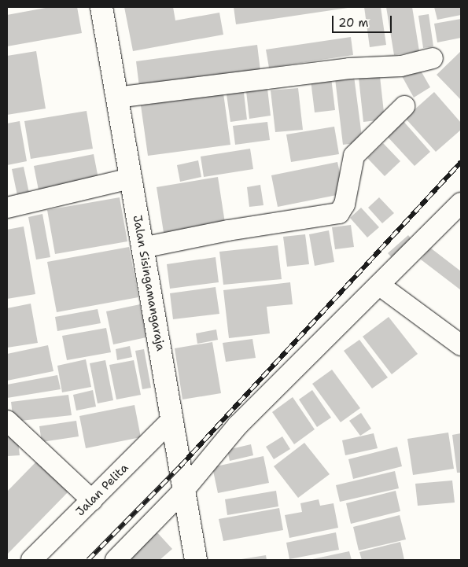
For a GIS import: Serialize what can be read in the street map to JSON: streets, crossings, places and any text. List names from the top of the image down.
{
  "streets": {
    "street": ["Jalan Sisingamangaraja", "Jalan Pelita"]
  },
  "crossings": [
    ["Jalan Sisingamangaraja", "Jalan Pelita"]
  ],
  "scale_bar": "20 m"
}
